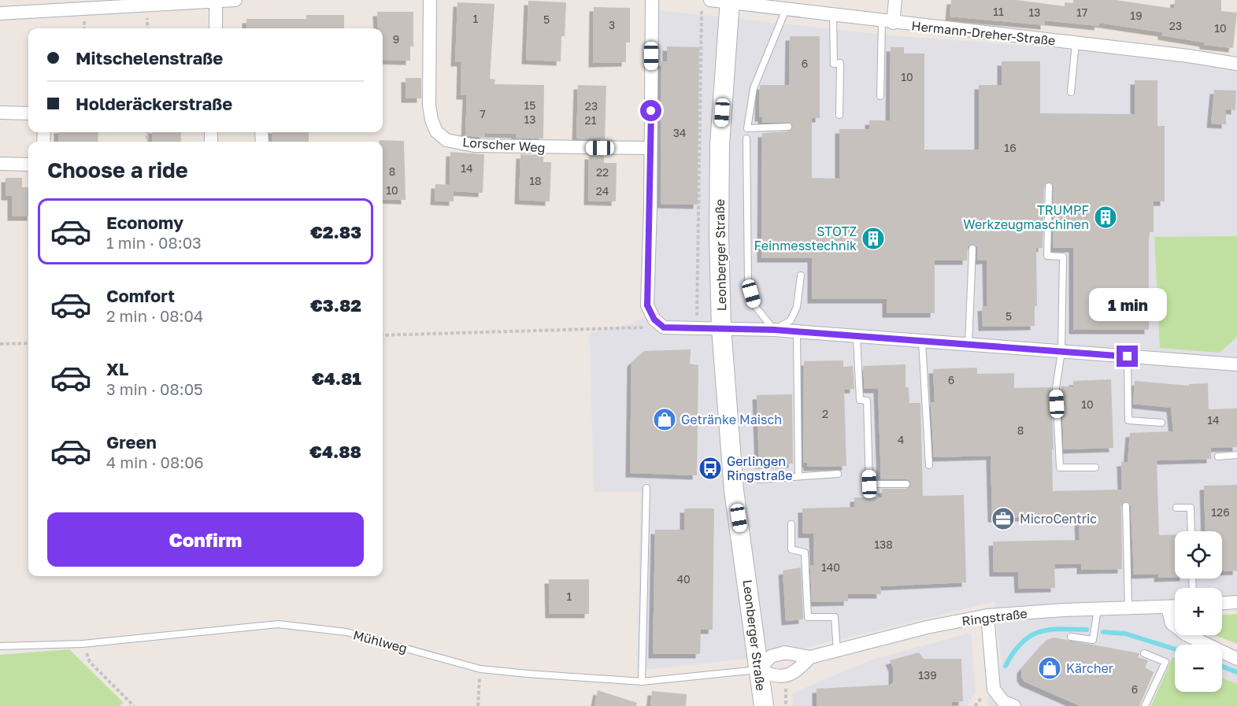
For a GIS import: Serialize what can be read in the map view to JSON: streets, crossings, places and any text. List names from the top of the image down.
{
  "streets": {
    "main road": ["Leonberger Straße"],
    "street": ["Hermann-Dreher-Straße", "Lorscher Weg", "Ringstraße"],
    "lane": ["Mühlweg"]
  },
  "crossings": [
    ["Hermann-Dreher-Straße", "Leonberger Straße"],
    ["Leonberger Straße", "Ringstraße"],
    ["Leonberger Straße", "Mühlweg"],
    ["Ringstraße", "Mühlweg"]
  ],
  "places": {
    "building": ["TRUMPF Werkzeugmaschinen", "STOTZ Feinmesstechnik"],
    "shop": ["Getränke Maisch", "Kärcher"],
    "bus stop": ["Gerlingen Ringstraße"],
    "office": ["MicroCentric"]
  },
  "house_numbers": [
    "11",
    "13",
    "17",
    "19",
    "1",
    "5",
    "3",
    "23",
    "10",
    "9",
    "6",
    "10",
    "15",
    "23",
    "7",
    "13",
    "21",
    "34",
    "16",
    "14",
    "8",
    "22",
    "18",
    "10",
    "24",
    "5",
    "6",
    "10",
    "2",
    "14",
    "8",
    "4",
    "126",
    "138",
    "140",
    "40",
    "1",
    "139",
    "6"
  ],
  "page": {
    "banner": ["Mitschelenstraße", "Holderäckerstraße"],
    "heading": "Choose a ride",
    "list": [
      {
        "name": "Economy",
        "note": "1 min · 08:03",
        "value": "€2.83"
      },
      {
        "name": "Comfort",
        "note": "2 min · 08:04",
        "value": "€3.82"
      },
      {
        "name": "XL",
        "note": "3 min · 08:05",
        "value": "€4.81"
      },
      {
        "name": "Green",
        "note": "4 min · 08:06",
        "value": "€4.88"
      }
    ],
    "bubble": "1 min",
    "buttons": "Confirm",
    "map_buttons": ["+", "−"]
  }
}
